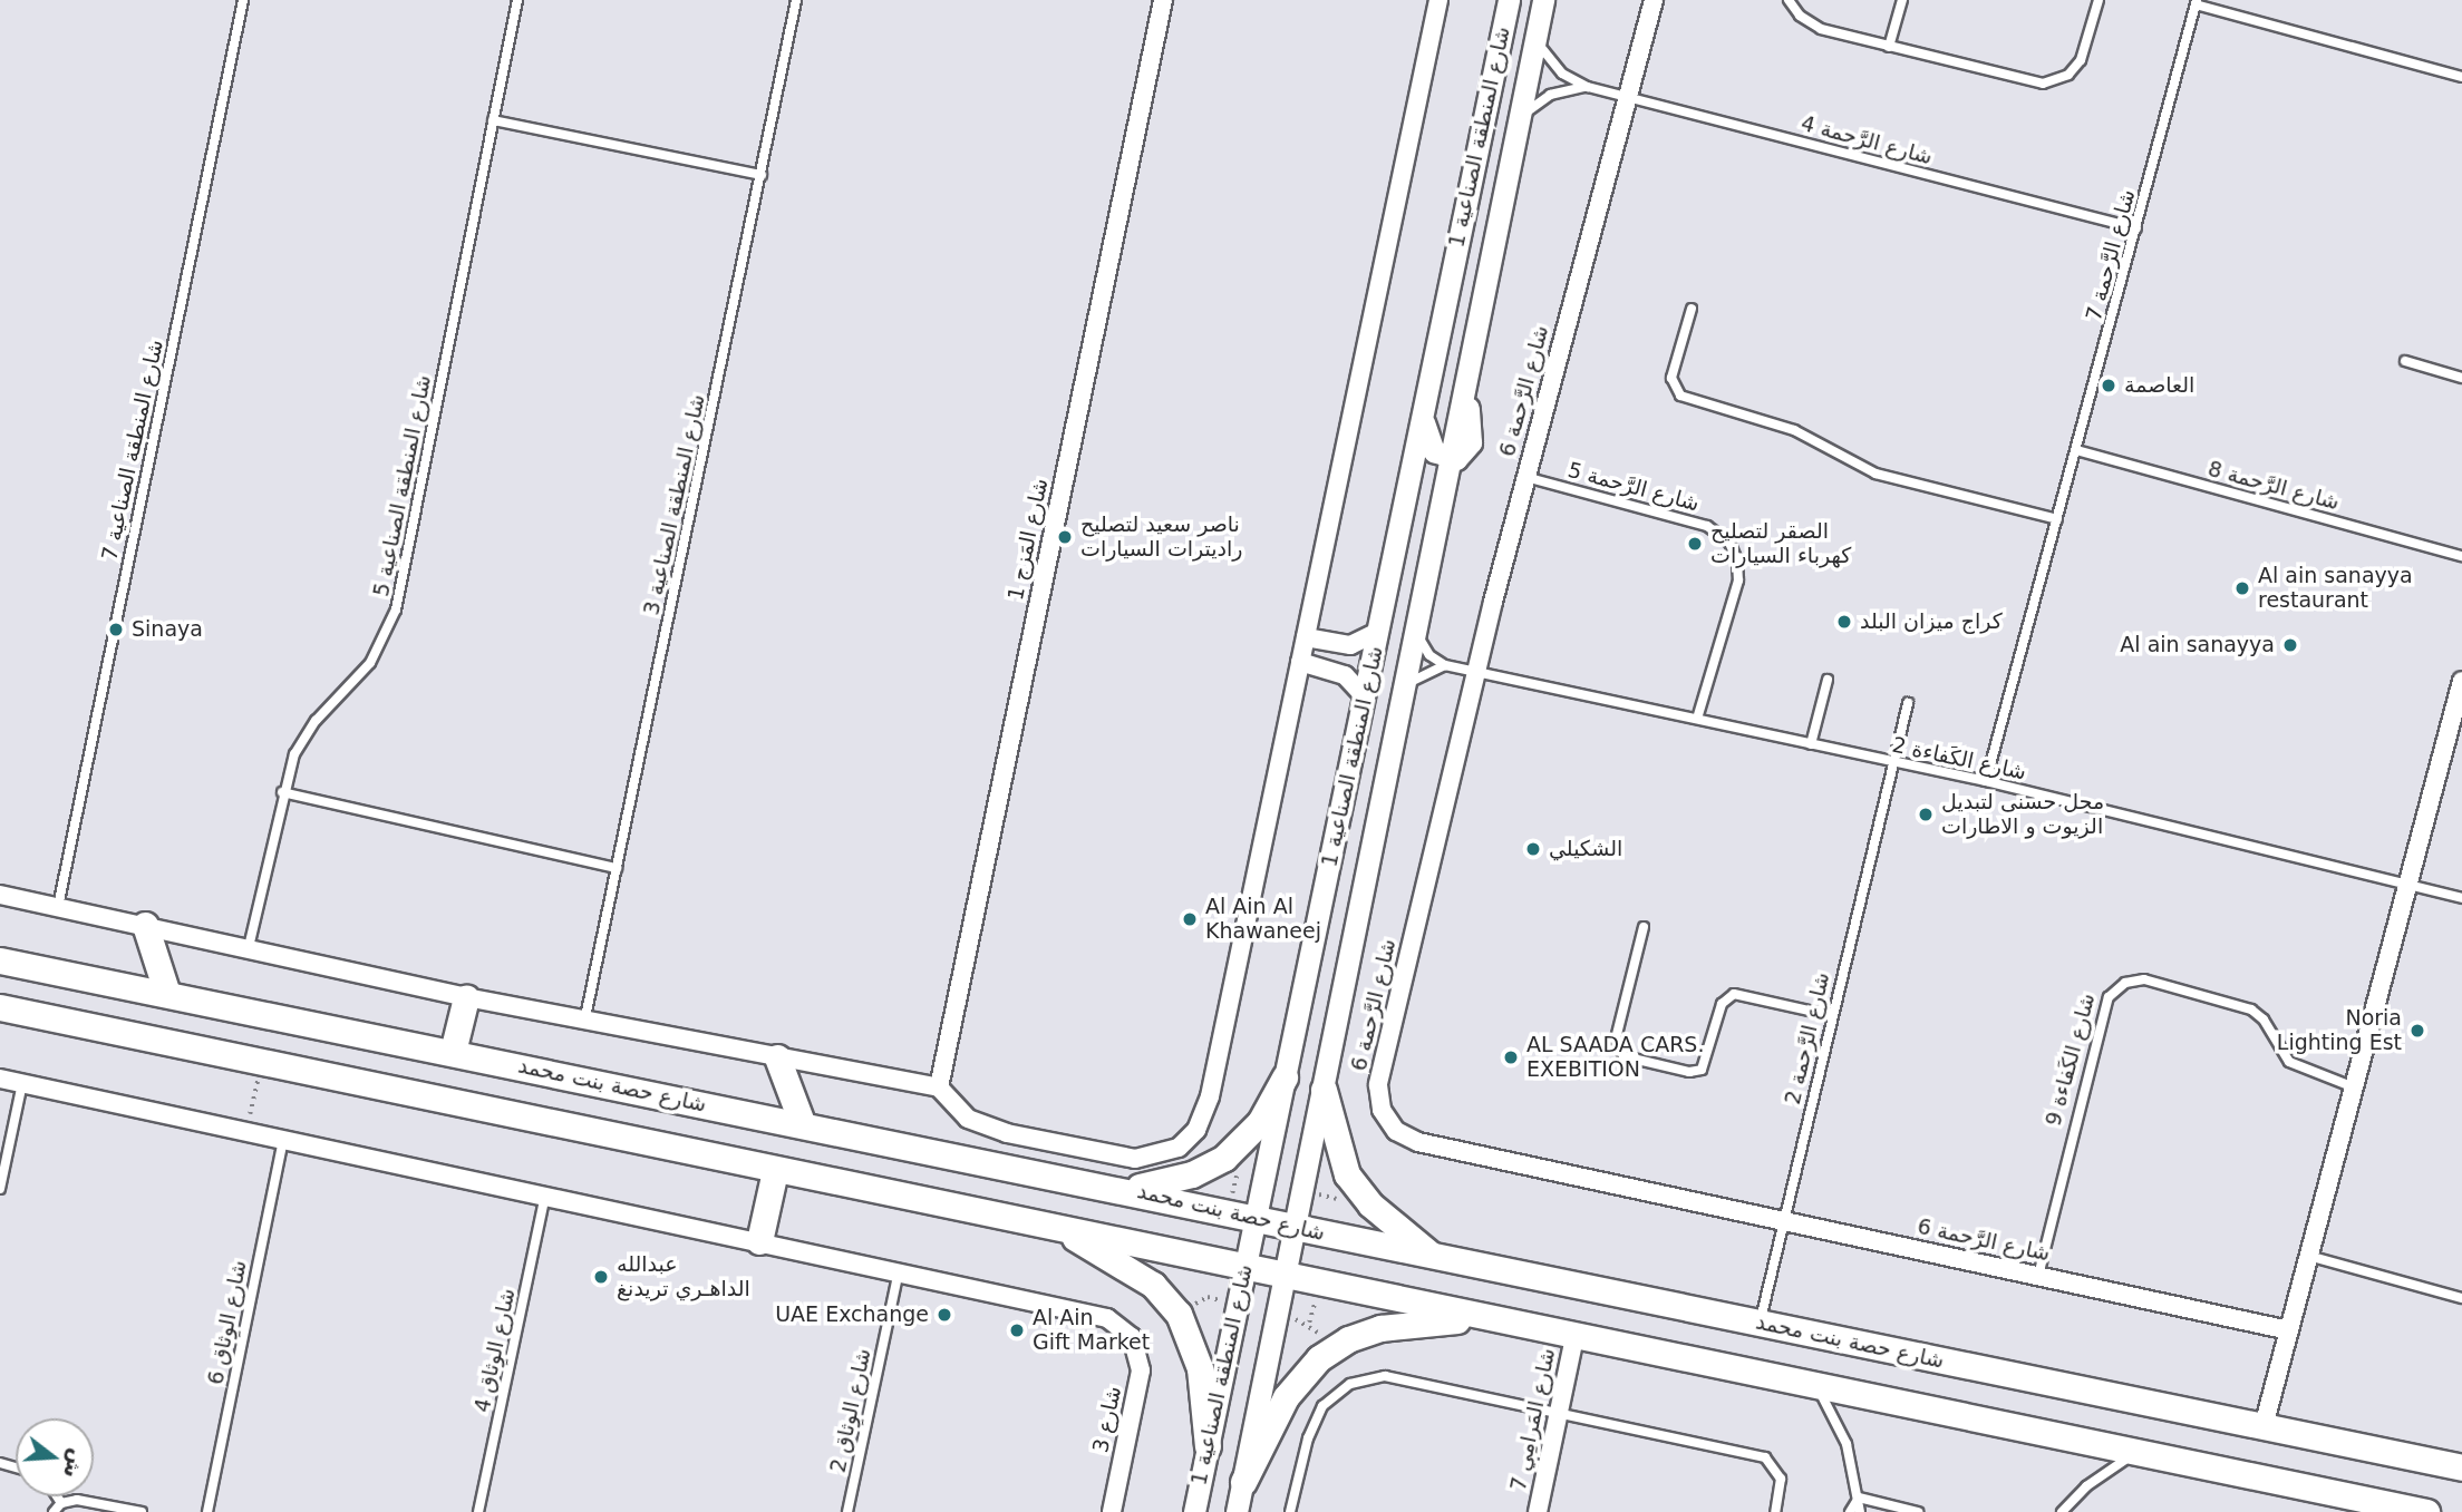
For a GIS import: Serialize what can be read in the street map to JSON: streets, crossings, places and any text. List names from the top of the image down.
{
  "streets": {
    "main road": ["شارع حصة بنت محمد"],
    "street": [
      "شارع المنطقة الصناعية 1",
      "شارع الرَّحمة 6",
      "شارع المَزج 1",
      "شارع 3",
      "شارع المَرامِي 7"
    ],
    "lane": [
      "شارع الرَّحمة 4",
      "شارع الرَّحمة 7",
      "شارع المنطقة الصناعية 7",
      "شارع المنطقة الصناعية 5",
      "شارع الرَّحمة 8",
      "شارع الرَّحمة 5",
      "شارع المنطقة الصناعية 3",
      "شارع الكَفاءة 2",
      "شارع الرَّحمة 2",
      "شارع الكَفاءة 9",
      "شارع الوِثاق 6",
      "شارع الوِثاق 4",
      "شارع الوِثاق 2"
    ]
  },
  "crossings": [
    ["شارع المنطقة الصناعية 1", "شارع الرَّحمة 4"],
    ["شارع المنطقة الصناعية 1", "شارع حصة بنت محمد"],
    ["شارع الرَّحمة 4", "شارع الرَّحمة 7"],
    ["شارع الرَّحمة 4", "شارع الرَّحمة 6"],
    ["شارع الرَّحمة 7", "شارع الرَّحمة 8"],
    ["شارع الرَّحمة 7", "شارع الكَفاءة 2"],
    ["شارع الرَّحمة 6", "شارع الرَّحمة 5"],
    ["شارع الرَّحمة 6", "شارع الكَفاءة 2"],
    ["شارع الرَّحمة 6", "شارع الرَّحمة 2"],
    ["شارع الرَّحمة 6", "شارع الكَفاءة 9"],
    ["شارع الرَّحمة 5", "شارع الكَفاءة 2"],
    ["شارع الكَفاءة 2", "شارع الرَّحمة 2"],
    ["شارع الرَّحمة 2", "شارع حصة بنت محمد"],
    ["شارع الوِثاق 2", "شارع 3"]
  ],
  "places": [
    "العاصمة",
    "ناصر سعيد لتصليح راديترات السيارات",
    "الصقر لتصليح كهرباء السيارات",
    "Al ain sanayya restaurant",
    "كراج ميزان البلد",
    "Sinaya",
    "Al ain sanayya",
    "محل حسنى لتبديل الزيوت و الاطارات",
    "الشكيلي",
    "Al Ain Al Khawaneej",
    "Noria Lighting Est",
    "AL SAADA CARS. EXEBITION",
    "عبدالله الداهـري تريدنغ",
    "UAE Exchange",
    "Al Ain Gift Market"
  ],
  "north": "right"
}
